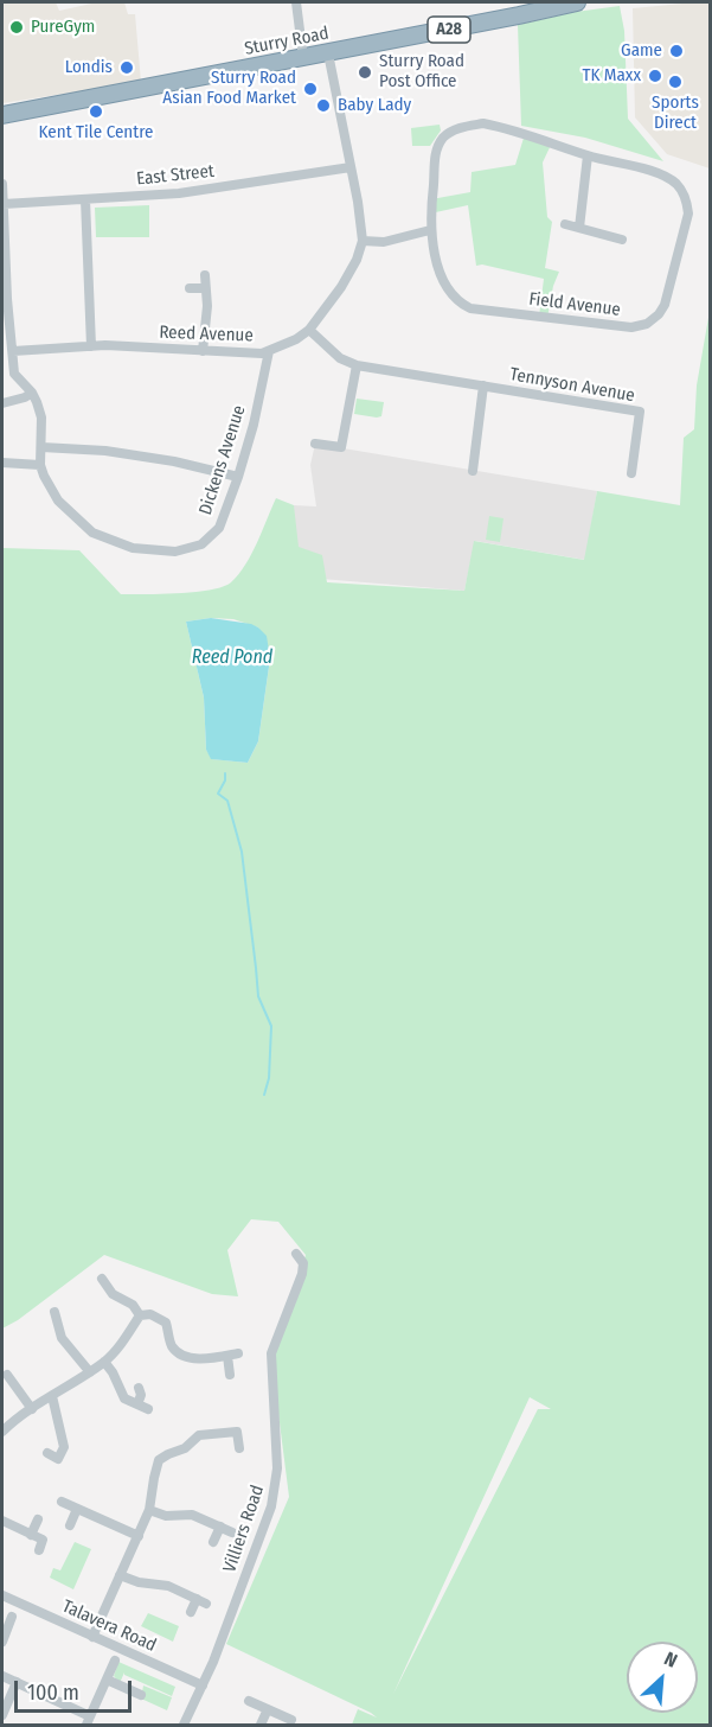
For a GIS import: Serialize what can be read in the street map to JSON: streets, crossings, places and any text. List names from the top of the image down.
{
  "streets": {
    "highway": ["A28", "Sturry Road"],
    "street": [
      "East Street",
      "Field Avenue",
      "Reed Avenue",
      "Tennyson Avenue",
      "Dickens Avenue",
      "Villiers Road",
      "Talavera Road"
    ]
  },
  "crossings": [
    ["Reed Avenue", "Tennyson Avenue"],
    ["Reed Avenue", "Dickens Avenue"],
    ["Villiers Road", "Talavera Road"]
  ],
  "water": ["Reed Pond"],
  "places": [
    "PureGym",
    "Game",
    "Londis",
    "Sturry Road Post Office",
    "TK Maxx",
    "Sports Direct",
    "Sturry Road Asian Food Market",
    "Baby Lady",
    "Kent Tile Centre"
  ],
  "scale_bar": "100 m",
  "north": "top right"
}
